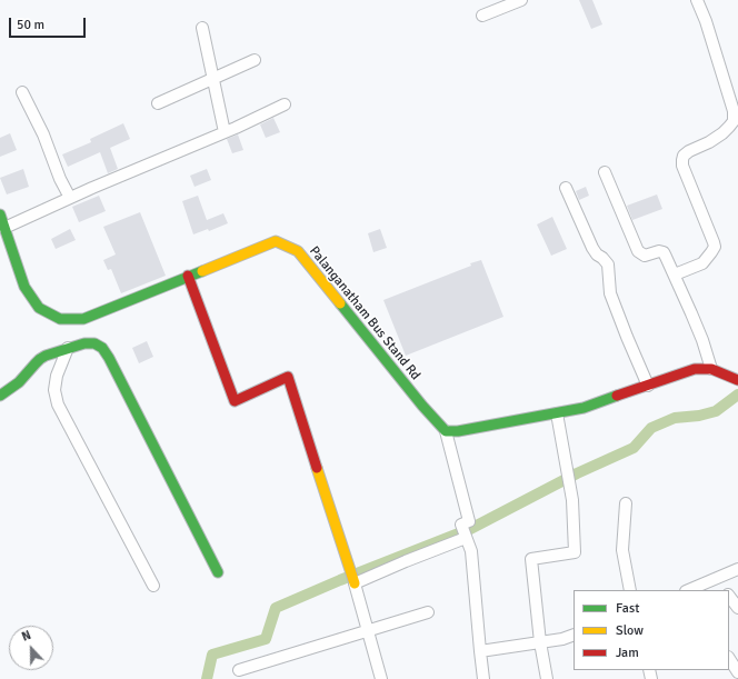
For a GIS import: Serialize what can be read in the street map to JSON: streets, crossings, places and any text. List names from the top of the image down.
{
  "streets": {
    "street": ["Palanganatham Bus Stand Rd"]
  },
  "legend": ["Fast", "Slow", "Jam"],
  "scale_bar": "50 m",
  "north": "top"
}
